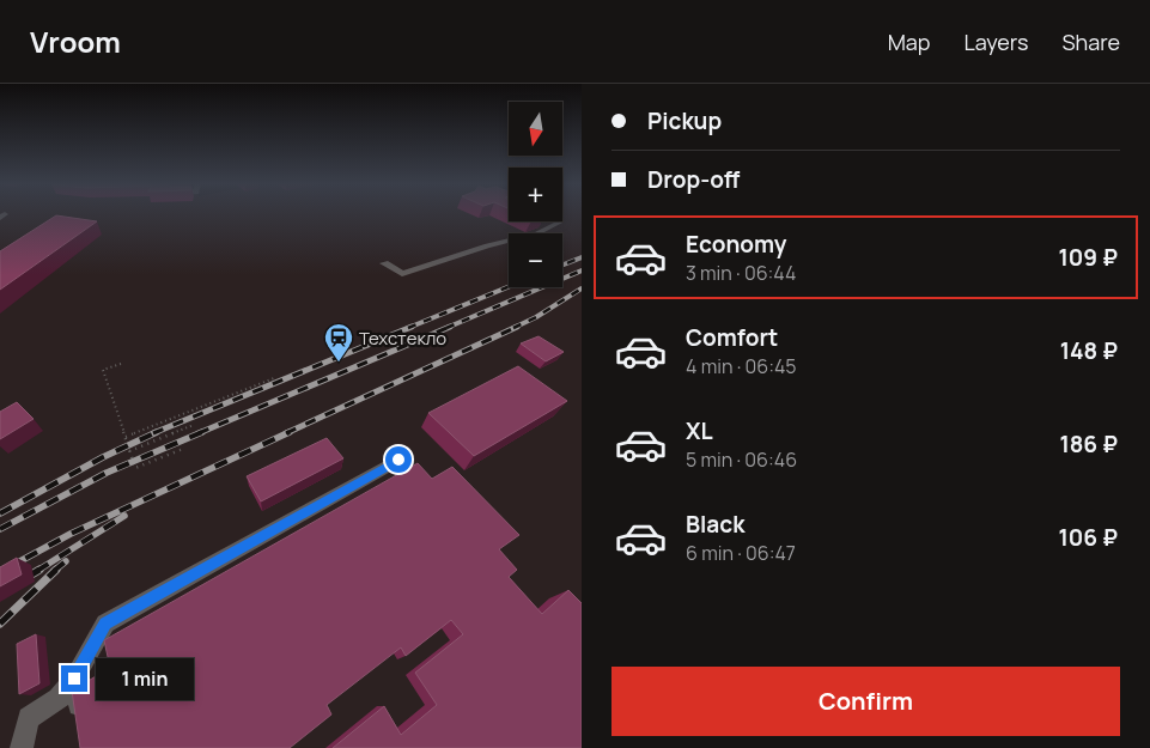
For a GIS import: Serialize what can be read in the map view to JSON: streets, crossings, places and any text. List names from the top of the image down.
{
  "places": {
    "station": ["Техстекло"]
  },
  "north": "bottom",
  "page": {
    "header": "Vroom",
    "nav": ["Map", "Layers", "Share"],
    "banner": ["Pickup", "Drop-off"],
    "map_buttons": ["+", "−"],
    "list": [
      {
        "name": "Economy",
        "note": "3 min · 06:44",
        "value": "109 ₽"
      },
      {
        "name": "Comfort",
        "note": "4 min · 06:45",
        "value": "148 ₽"
      },
      {
        "name": "XL",
        "note": "5 min · 06:46",
        "value": "186 ₽"
      },
      {
        "name": "Black",
        "note": "6 min · 06:47",
        "value": "106 ₽"
      }
    ],
    "buttons": "Confirm",
    "bubble": "1 min"
  }
}
